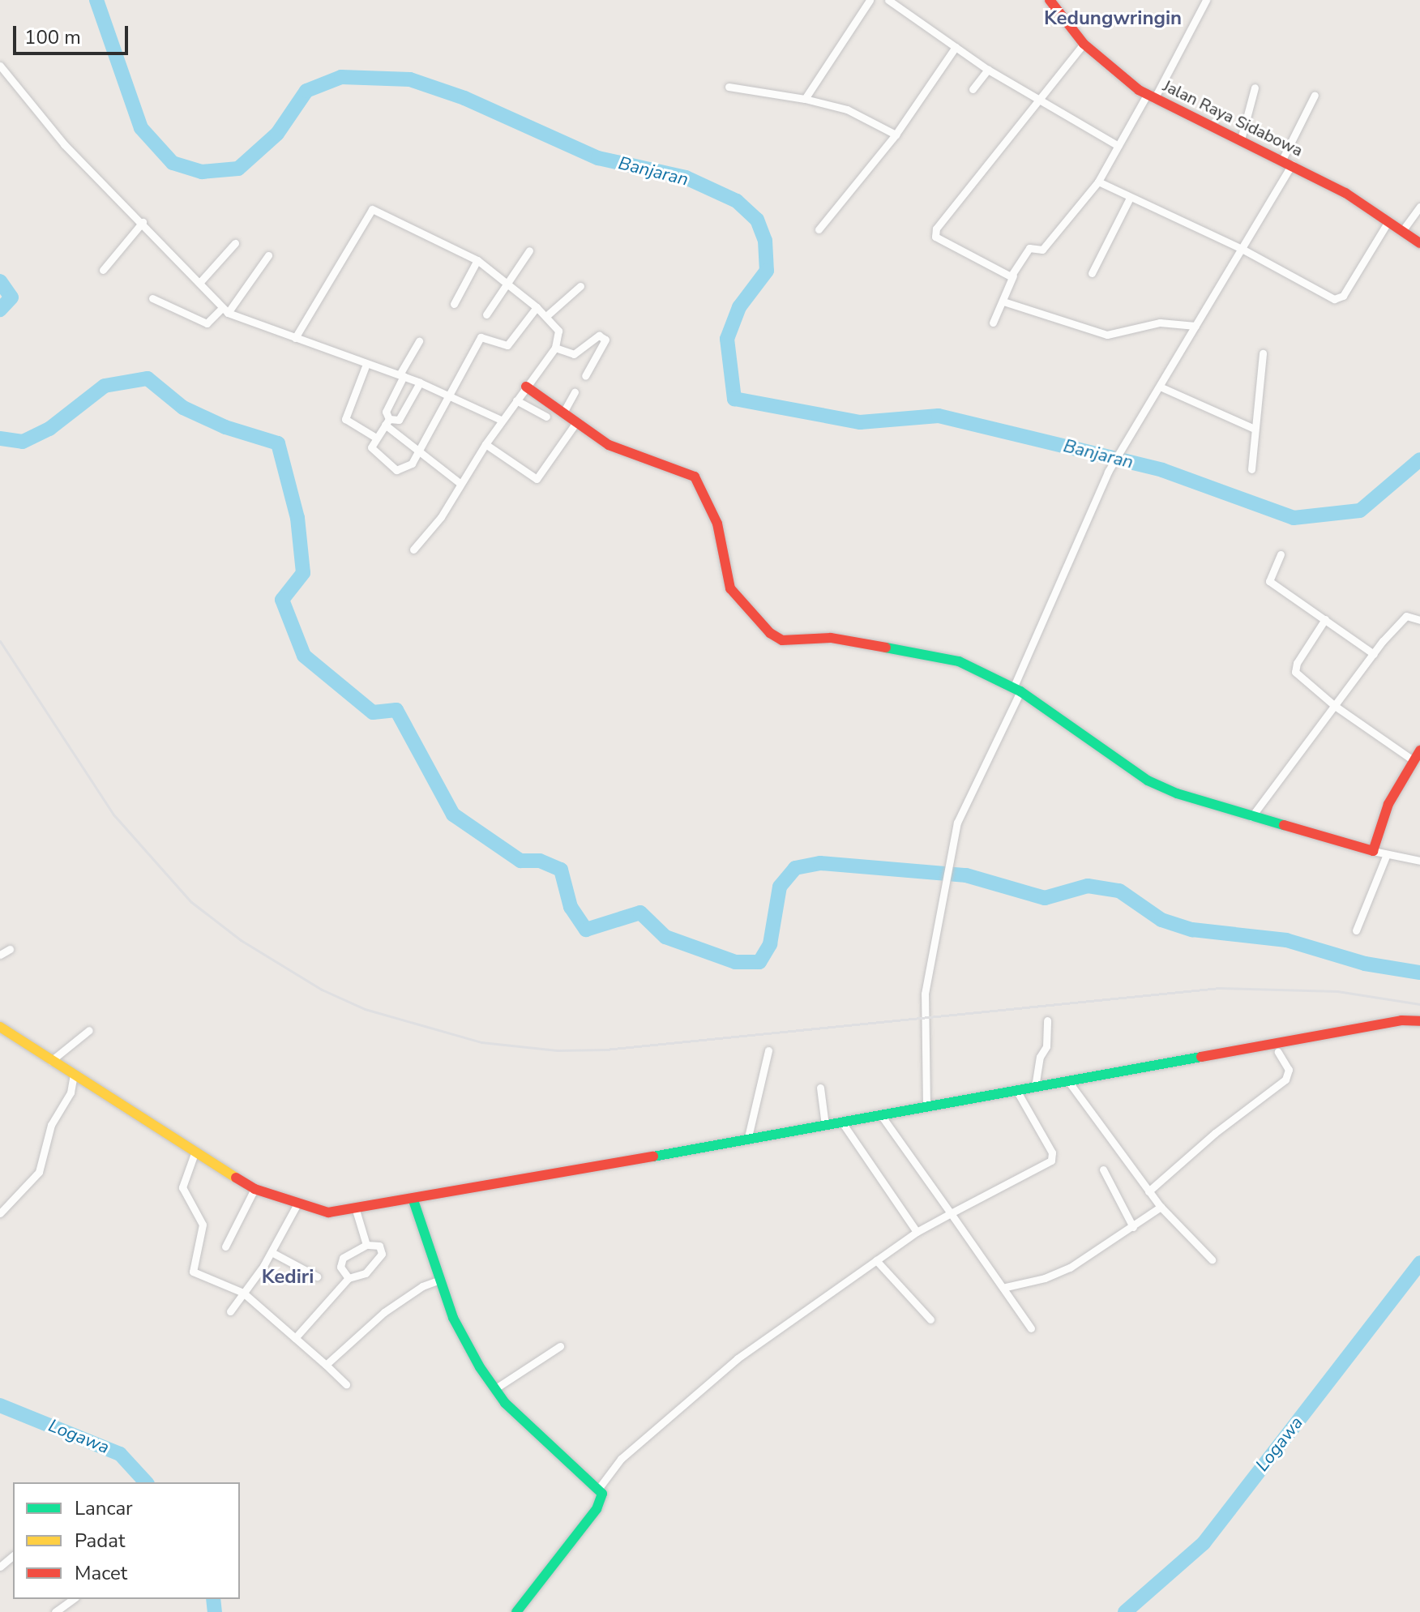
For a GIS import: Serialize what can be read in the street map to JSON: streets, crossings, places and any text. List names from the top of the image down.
{
  "streets": {
    "main road": ["Jalan Raya Sidabowa"]
  },
  "districts": ["Kedungwringin", "Kediri"],
  "water": ["Banjaran", "Logawa"],
  "legend": ["Lancar", "Padat", "Macet"],
  "scale_bar": "100 m"
}
